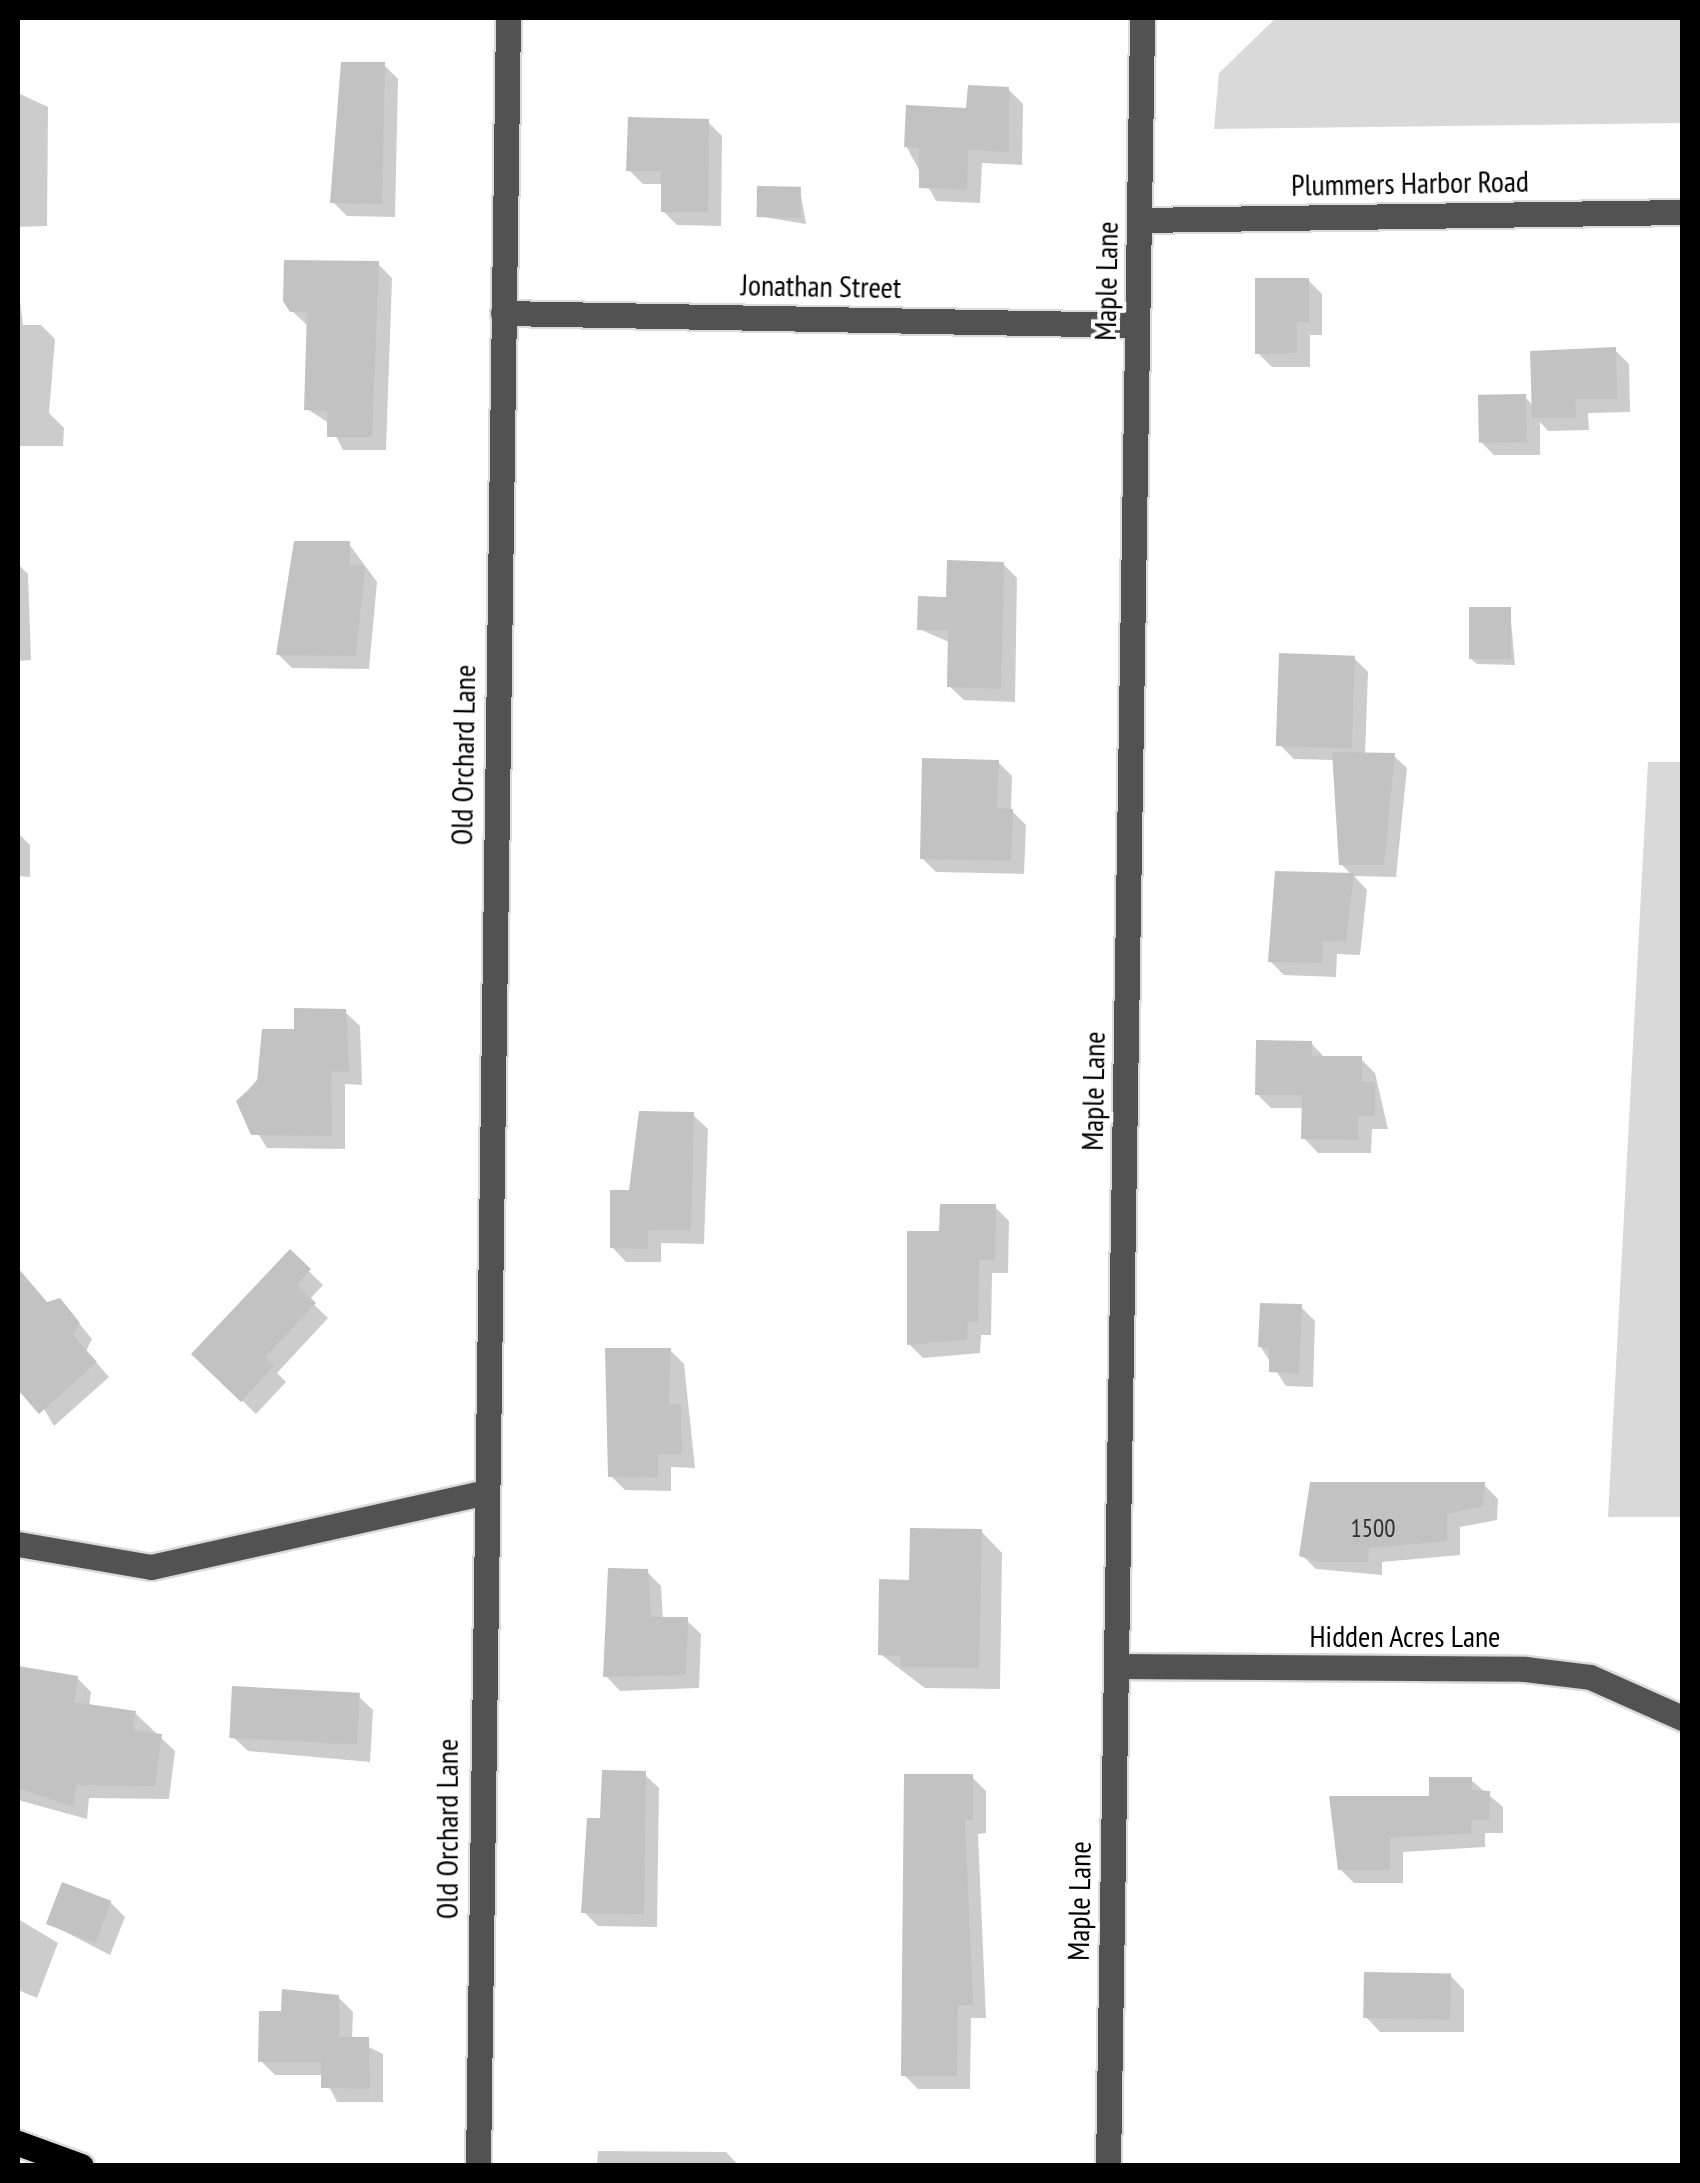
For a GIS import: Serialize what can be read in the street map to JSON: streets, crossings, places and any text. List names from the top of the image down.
{
  "streets": {
    "street": [
      "Plummers Harbor Road",
      "Maple Lane",
      "Jonathan Street",
      "Old Orchard Lane",
      "Hidden Acres Lane"
    ]
  },
  "crossings": [
    ["Plummers Harbor Road", "Maple Lane"],
    ["Maple Lane", "Jonathan Street"],
    ["Maple Lane", "Hidden Acres Lane"],
    ["Jonathan Street", "Old Orchard Lane"]
  ],
  "house_numbers": ["1500"]
}
